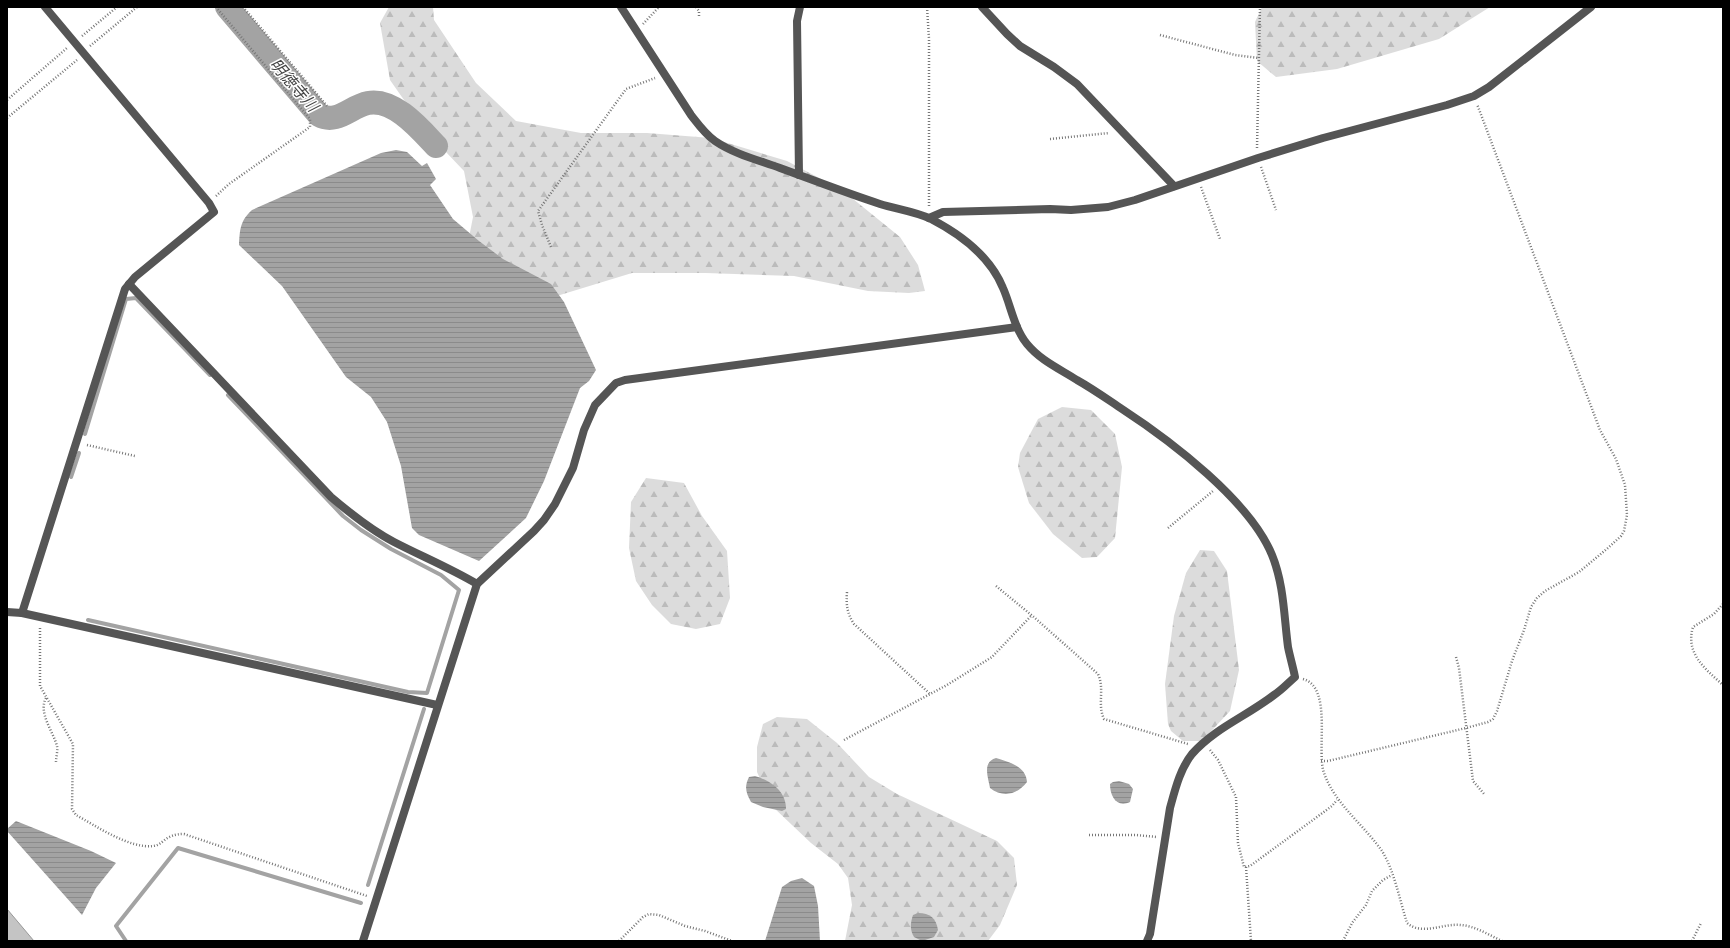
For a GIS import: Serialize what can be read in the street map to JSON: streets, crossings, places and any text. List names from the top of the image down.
{
  "water": ["明徳寺川"]
}
